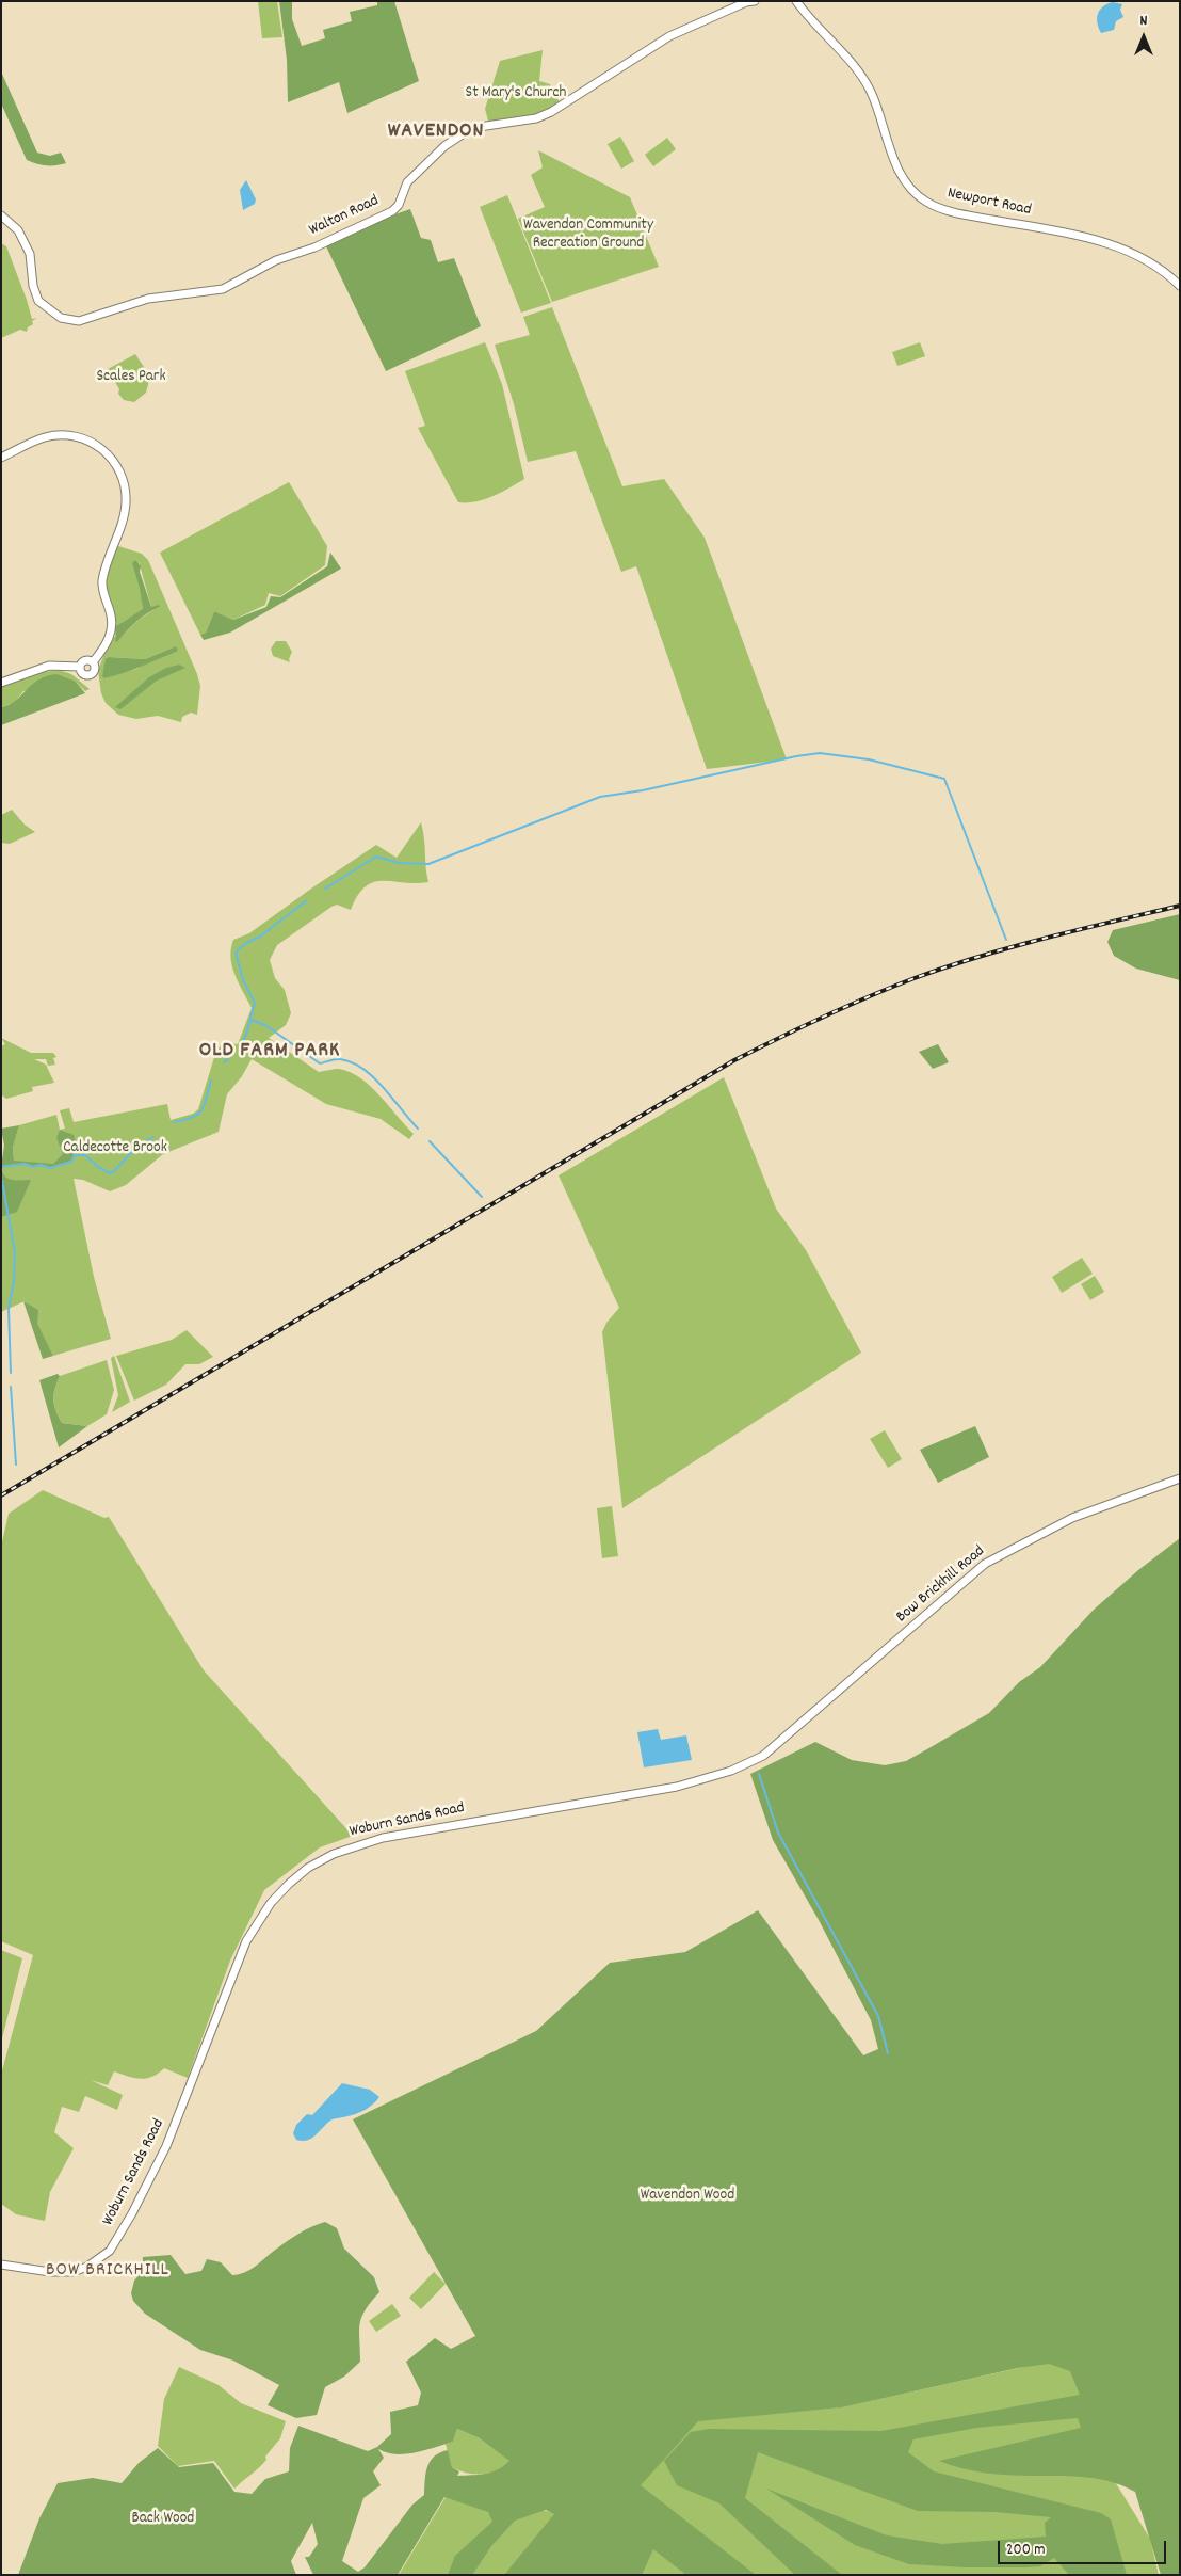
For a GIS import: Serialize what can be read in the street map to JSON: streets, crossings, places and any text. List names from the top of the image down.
{
  "streets": {
    "street": [
      "Newport Road",
      "Walton Road",
      "Bow Brickhill Road",
      "Woburn Sands Road"
    ]
  },
  "crossings": [
    ["Bow Brickhill Road", "Woburn Sands Road"]
  ],
  "districts": ["WAVENDON", "OLD FARM PARK", "BOW BRICKHILL"],
  "parks": [
    "St Mary's Church",
    "Wavendon Community Recreation Ground",
    "Scales Park",
    "Caldecotte Brook",
    "Wavendon Wood",
    "Back Wood"
  ],
  "scale_bar": "200 m",
  "north": "top"
}
